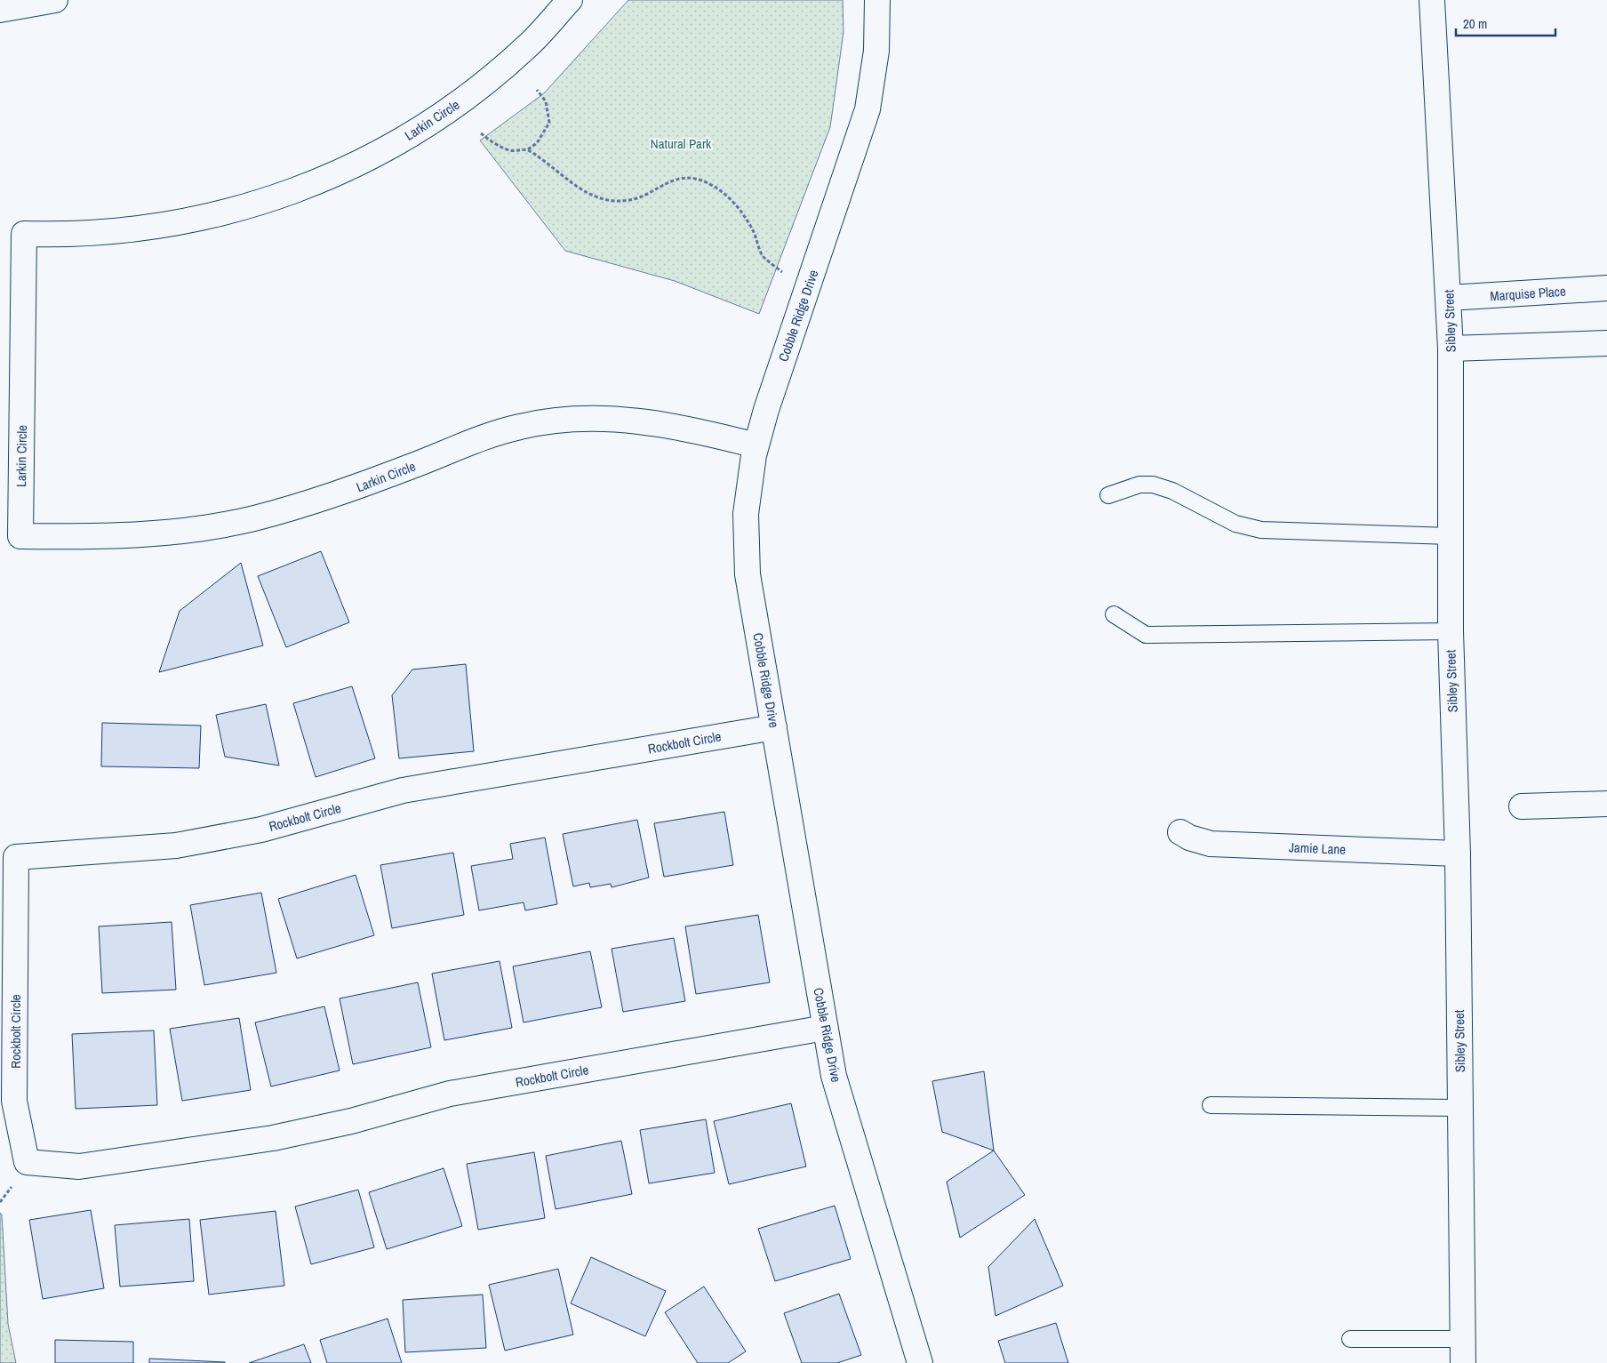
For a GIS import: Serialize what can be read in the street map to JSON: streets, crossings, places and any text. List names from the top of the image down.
{
  "streets": {
    "street": [
      "Larkin Circle",
      "Marquise Place",
      "Cobble Ridge Drive",
      "Sibley Street",
      "Rockbolt Circle",
      "Jamie Lane"
    ]
  },
  "crossings": [
    ["Larkin Circle", "Cobble Ridge Drive"],
    ["Marquise Place", "Sibley Street"],
    ["Cobble Ridge Drive", "Rockbolt Circle"],
    ["Sibley Street", "Jamie Lane"]
  ],
  "parks": ["Natural Park"],
  "scale_bar": "20 m"
}
